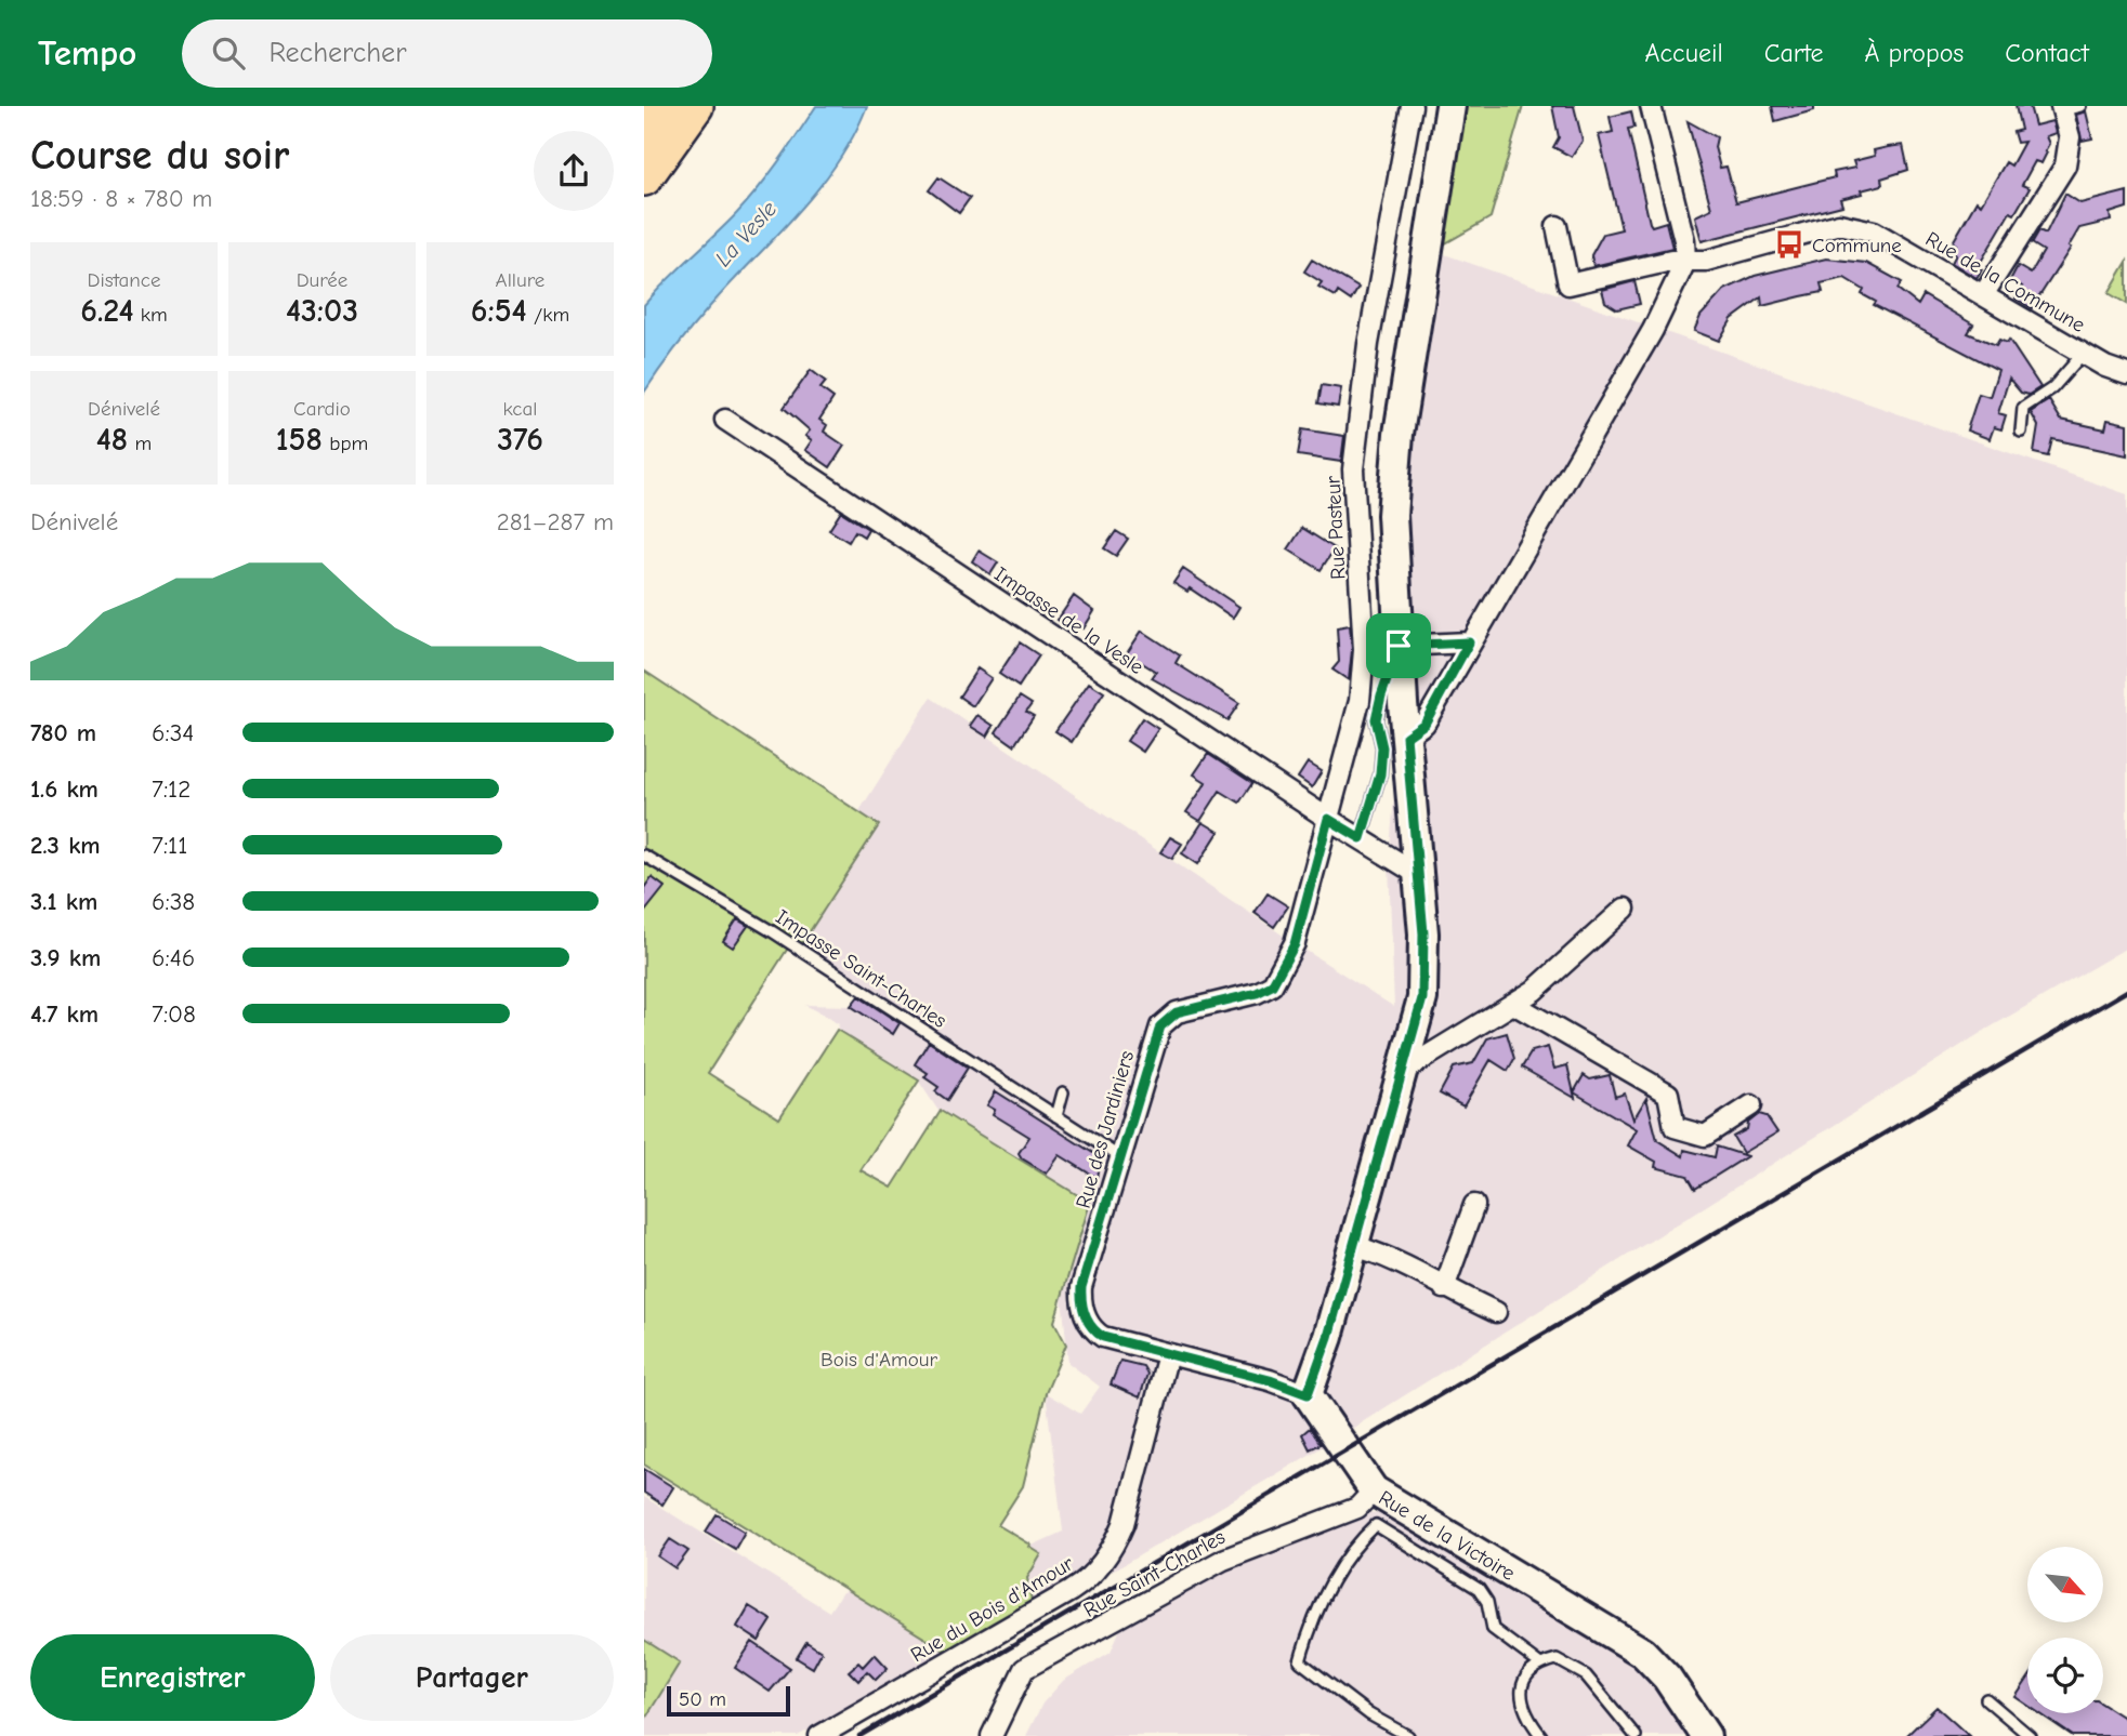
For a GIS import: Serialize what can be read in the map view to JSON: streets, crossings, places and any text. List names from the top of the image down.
{
  "streets": {
    "street": [
      "Rue de la Commune",
      "Rue Pasteur",
      "Impasse de la Vesle",
      "Rue des Jardiniers",
      "Rue de la Victoire",
      "Rue Saint-Charles",
      "Rue du Bois d'Amour"
    ],
    "lane": ["Impasse Saint-Charles"]
  },
  "crossings": [
    ["Rue Pasteur", "Impasse de la Vesle"],
    ["Rue Pasteur", "Rue des Jardiniers"],
    ["Impasse Saint-Charles", "Rue des Jardiniers"],
    ["Rue des Jardiniers", "Rue du Bois d'Amour"],
    ["Rue de la Victoire", "Rue Saint-Charles"]
  ],
  "water": ["La Vesle"],
  "parks": ["Bois d'Amour"],
  "places": {
    "bus stop": ["Commune"]
  },
  "scale_bar": "50 m",
  "north": "bottom right",
  "page": {
    "header": "Tempo",
    "search": "Rechercher",
    "nav": [
      "Accueil",
      "Carte",
      "À propos",
      "Contact"
    ],
    "heading": ["Course du soir", "18:59 · 8 × 780 m"],
    "stats": [
      ["Distance", "6.24 km"],
      ["Durée", "43:03"],
      ["Allure", "6:54 /km"],
      ["Dénivelé", "48 m"],
      ["Cardio", "158 bpm"],
      ["kcal", "376"]
    ],
    "chart": ["Dénivelé", "281–287 m"],
    "list": [
      {
        "name": "780 m",
        "note": "6:34"
      },
      {
        "name": "1.6 km",
        "note": "7:12"
      },
      {
        "name": "2.3 km",
        "note": "7:11"
      },
      {
        "name": "3.1 km",
        "note": "6:38"
      },
      {
        "name": "3.9 km",
        "note": "6:46"
      },
      {
        "name": "4.7 km",
        "note": "7:08"
      }
    ],
    "buttons": ["Enregistrer", "Partager"],
    "scale": "50 m"
  }
}
